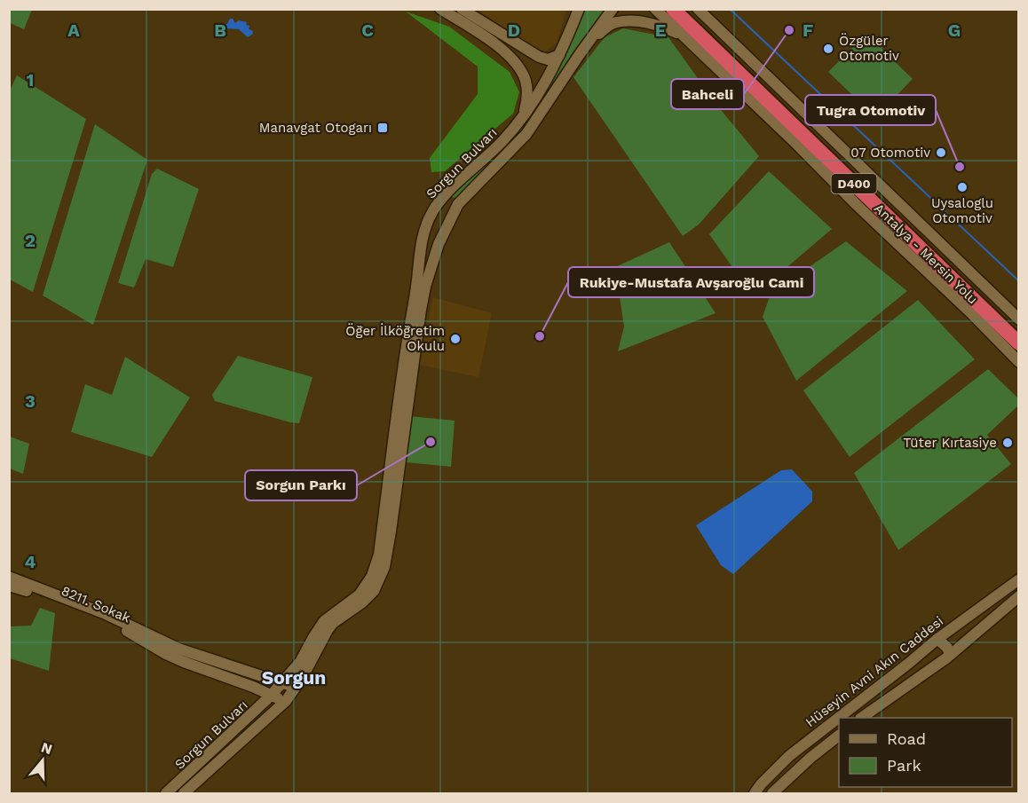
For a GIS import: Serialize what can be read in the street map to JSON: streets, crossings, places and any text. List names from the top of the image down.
{
  "streets": {
    "highway": ["D400", "Antalya - Mersin Yolu"],
    "main road": ["Sorgun Bulvarı", "8211. Sokak", "Hüseyin Avni Akın Caddesi"]
  },
  "crossings": [
    ["Sorgun Bulvarı", "8211. Sokak"]
  ],
  "districts": ["Sorgun"],
  "places": {
    "other": [
      "Bahceli",
      "Özgüler Otomotiv",
      "07 Otomotiv",
      "Tugra Otomotiv",
      "Uysaloglu Otomotiv",
      "Rukiye-Mustafa Avşaroğlu Cami",
      "Öğer İlköğretim Okulu",
      "Sorgun Parkı",
      "Tüter Kırtasiye"
    ],
    "transit": ["Manavgat Otogarı"]
  },
  "legend": ["Road", "Park"],
  "north": "top",
  "grid": {
    "columns": [
      "A",
      "B",
      "C",
      "D",
      "E",
      "F",
      "G"
    ],
    "rows": [
      "1",
      "2",
      "3",
      "4"
    ]
  }
}
